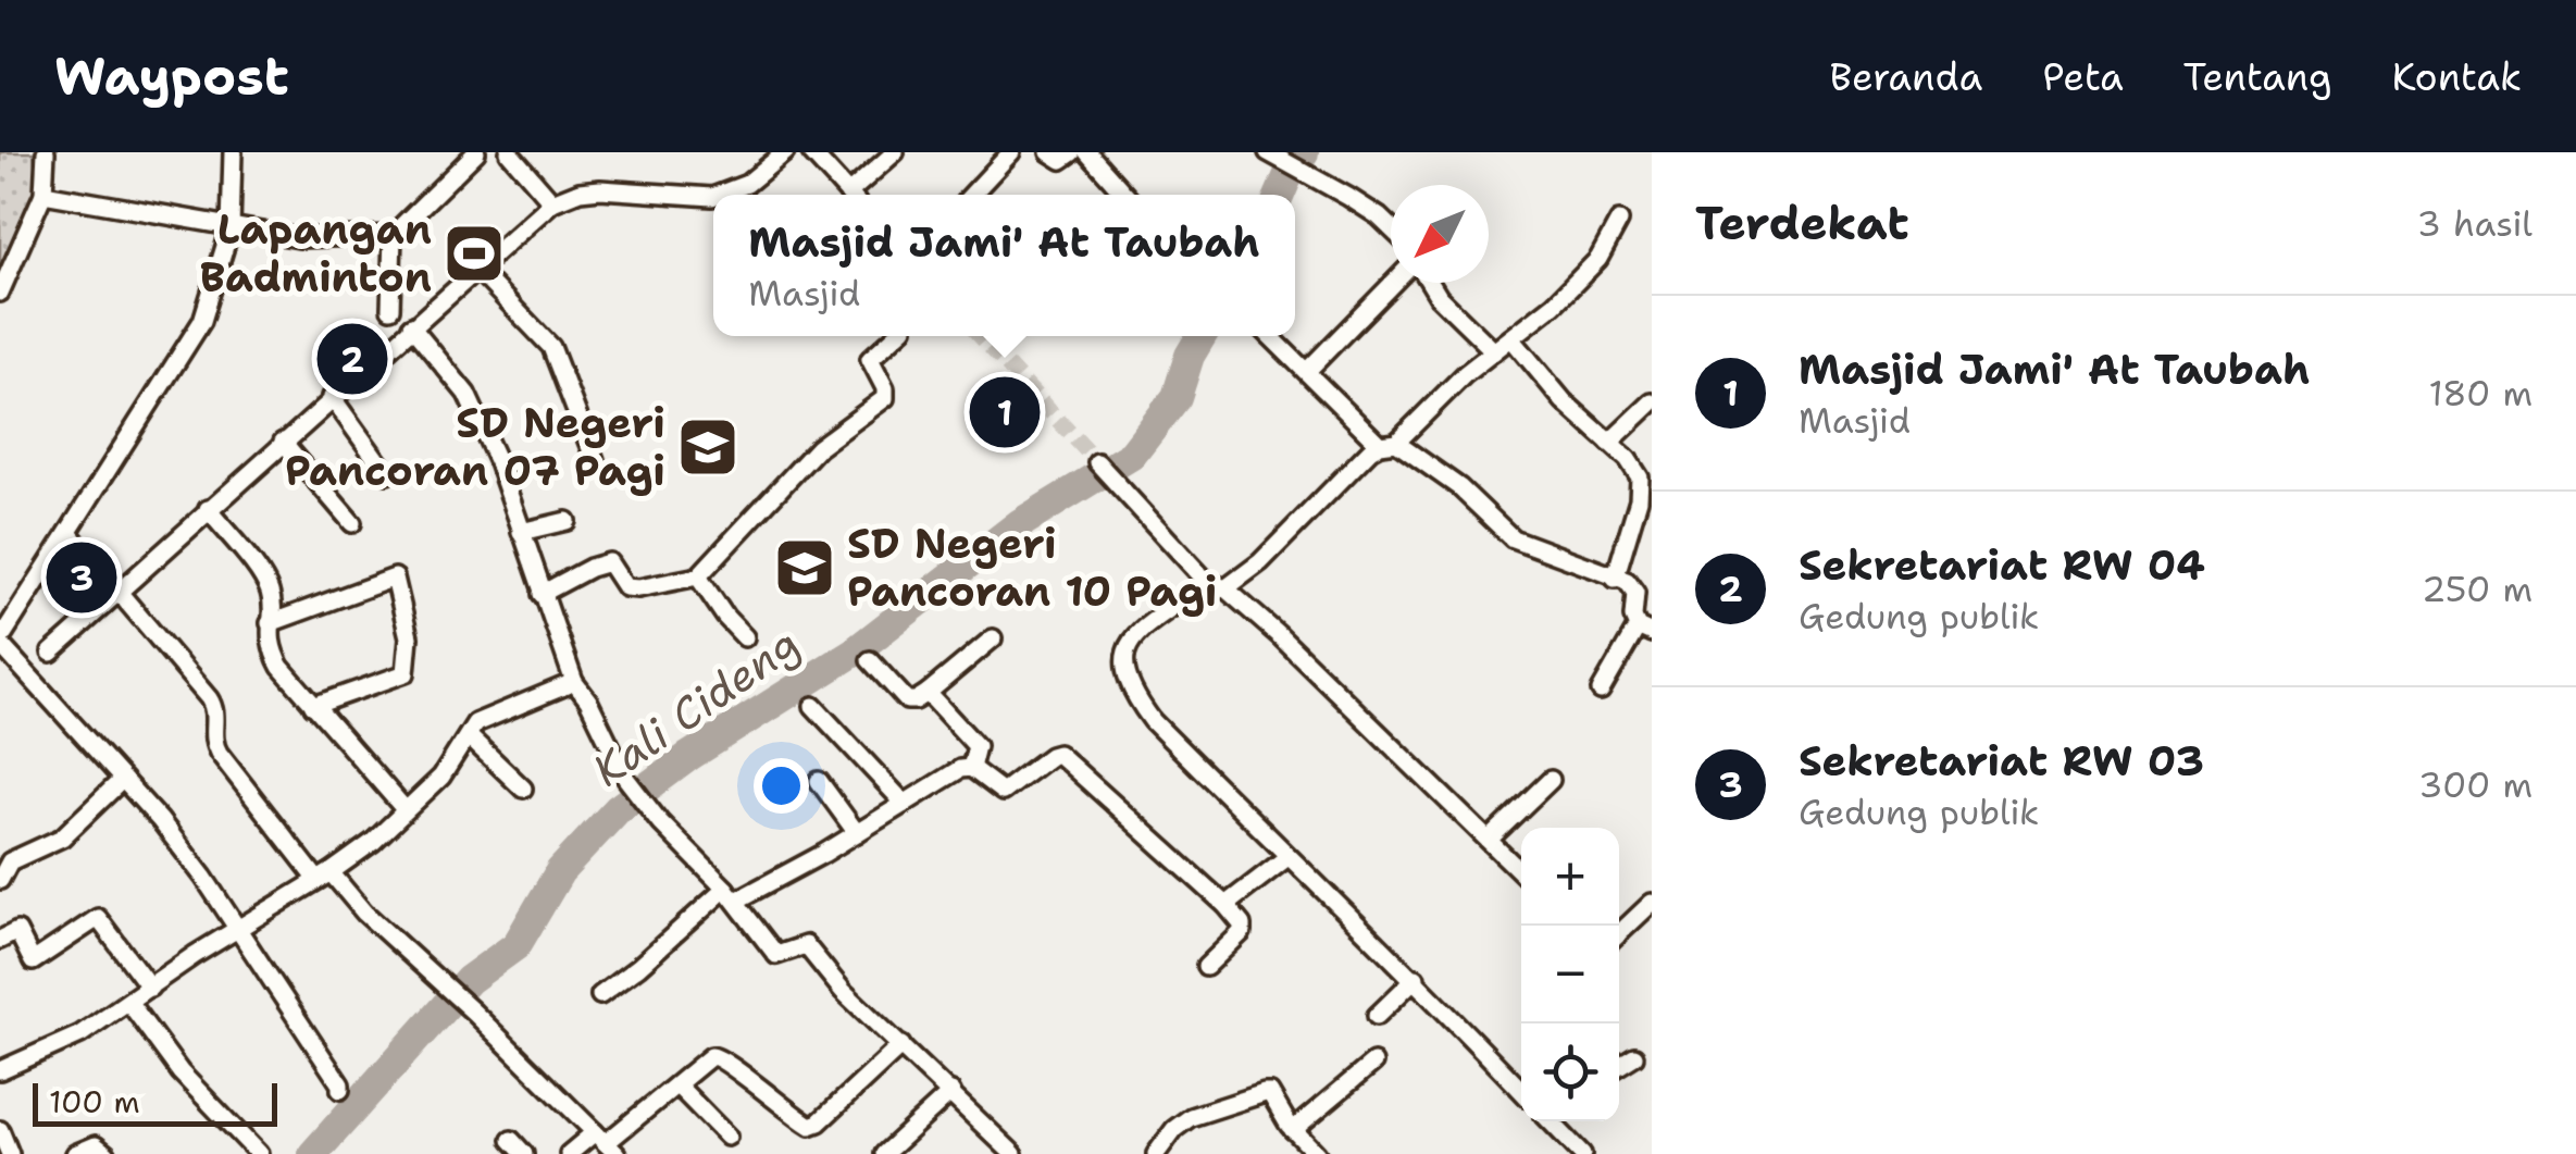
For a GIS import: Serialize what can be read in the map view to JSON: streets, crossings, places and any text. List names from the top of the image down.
{
  "water": ["Kali Cideng"],
  "places": {
    "sports": ["Lapangan Badminton"],
    "school or university": ["SD Negeri Pancoran 07 Pagi", "SD Negeri Pancoran 10 Pagi"]
  },
  "scale_bar": "100 m",
  "north": "bottom left",
  "page": {
    "header": "Waypost",
    "nav": [
      "Beranda",
      "Peta",
      "Tentang",
      "Kontak"
    ],
    "heading": ["Terdekat", "3 hasil"],
    "popup": ["Masjid Jami' At Taubah", "Masjid"],
    "list": [
      {
        "mark": "1",
        "name": "Masjid Jami' At Taubah",
        "note": "Masjid",
        "value": "180 m"
      },
      {
        "mark": "2",
        "name": "Sekretariat RW 04",
        "note": "Gedung publik",
        "value": "250 m"
      },
      {
        "mark": "3",
        "name": "Sekretariat RW 03",
        "note": "Gedung publik",
        "value": "300 m"
      }
    ],
    "pins": ["2", "1", "3"],
    "map_buttons": ["+", "−"],
    "scale": "100 m"
  }
}
